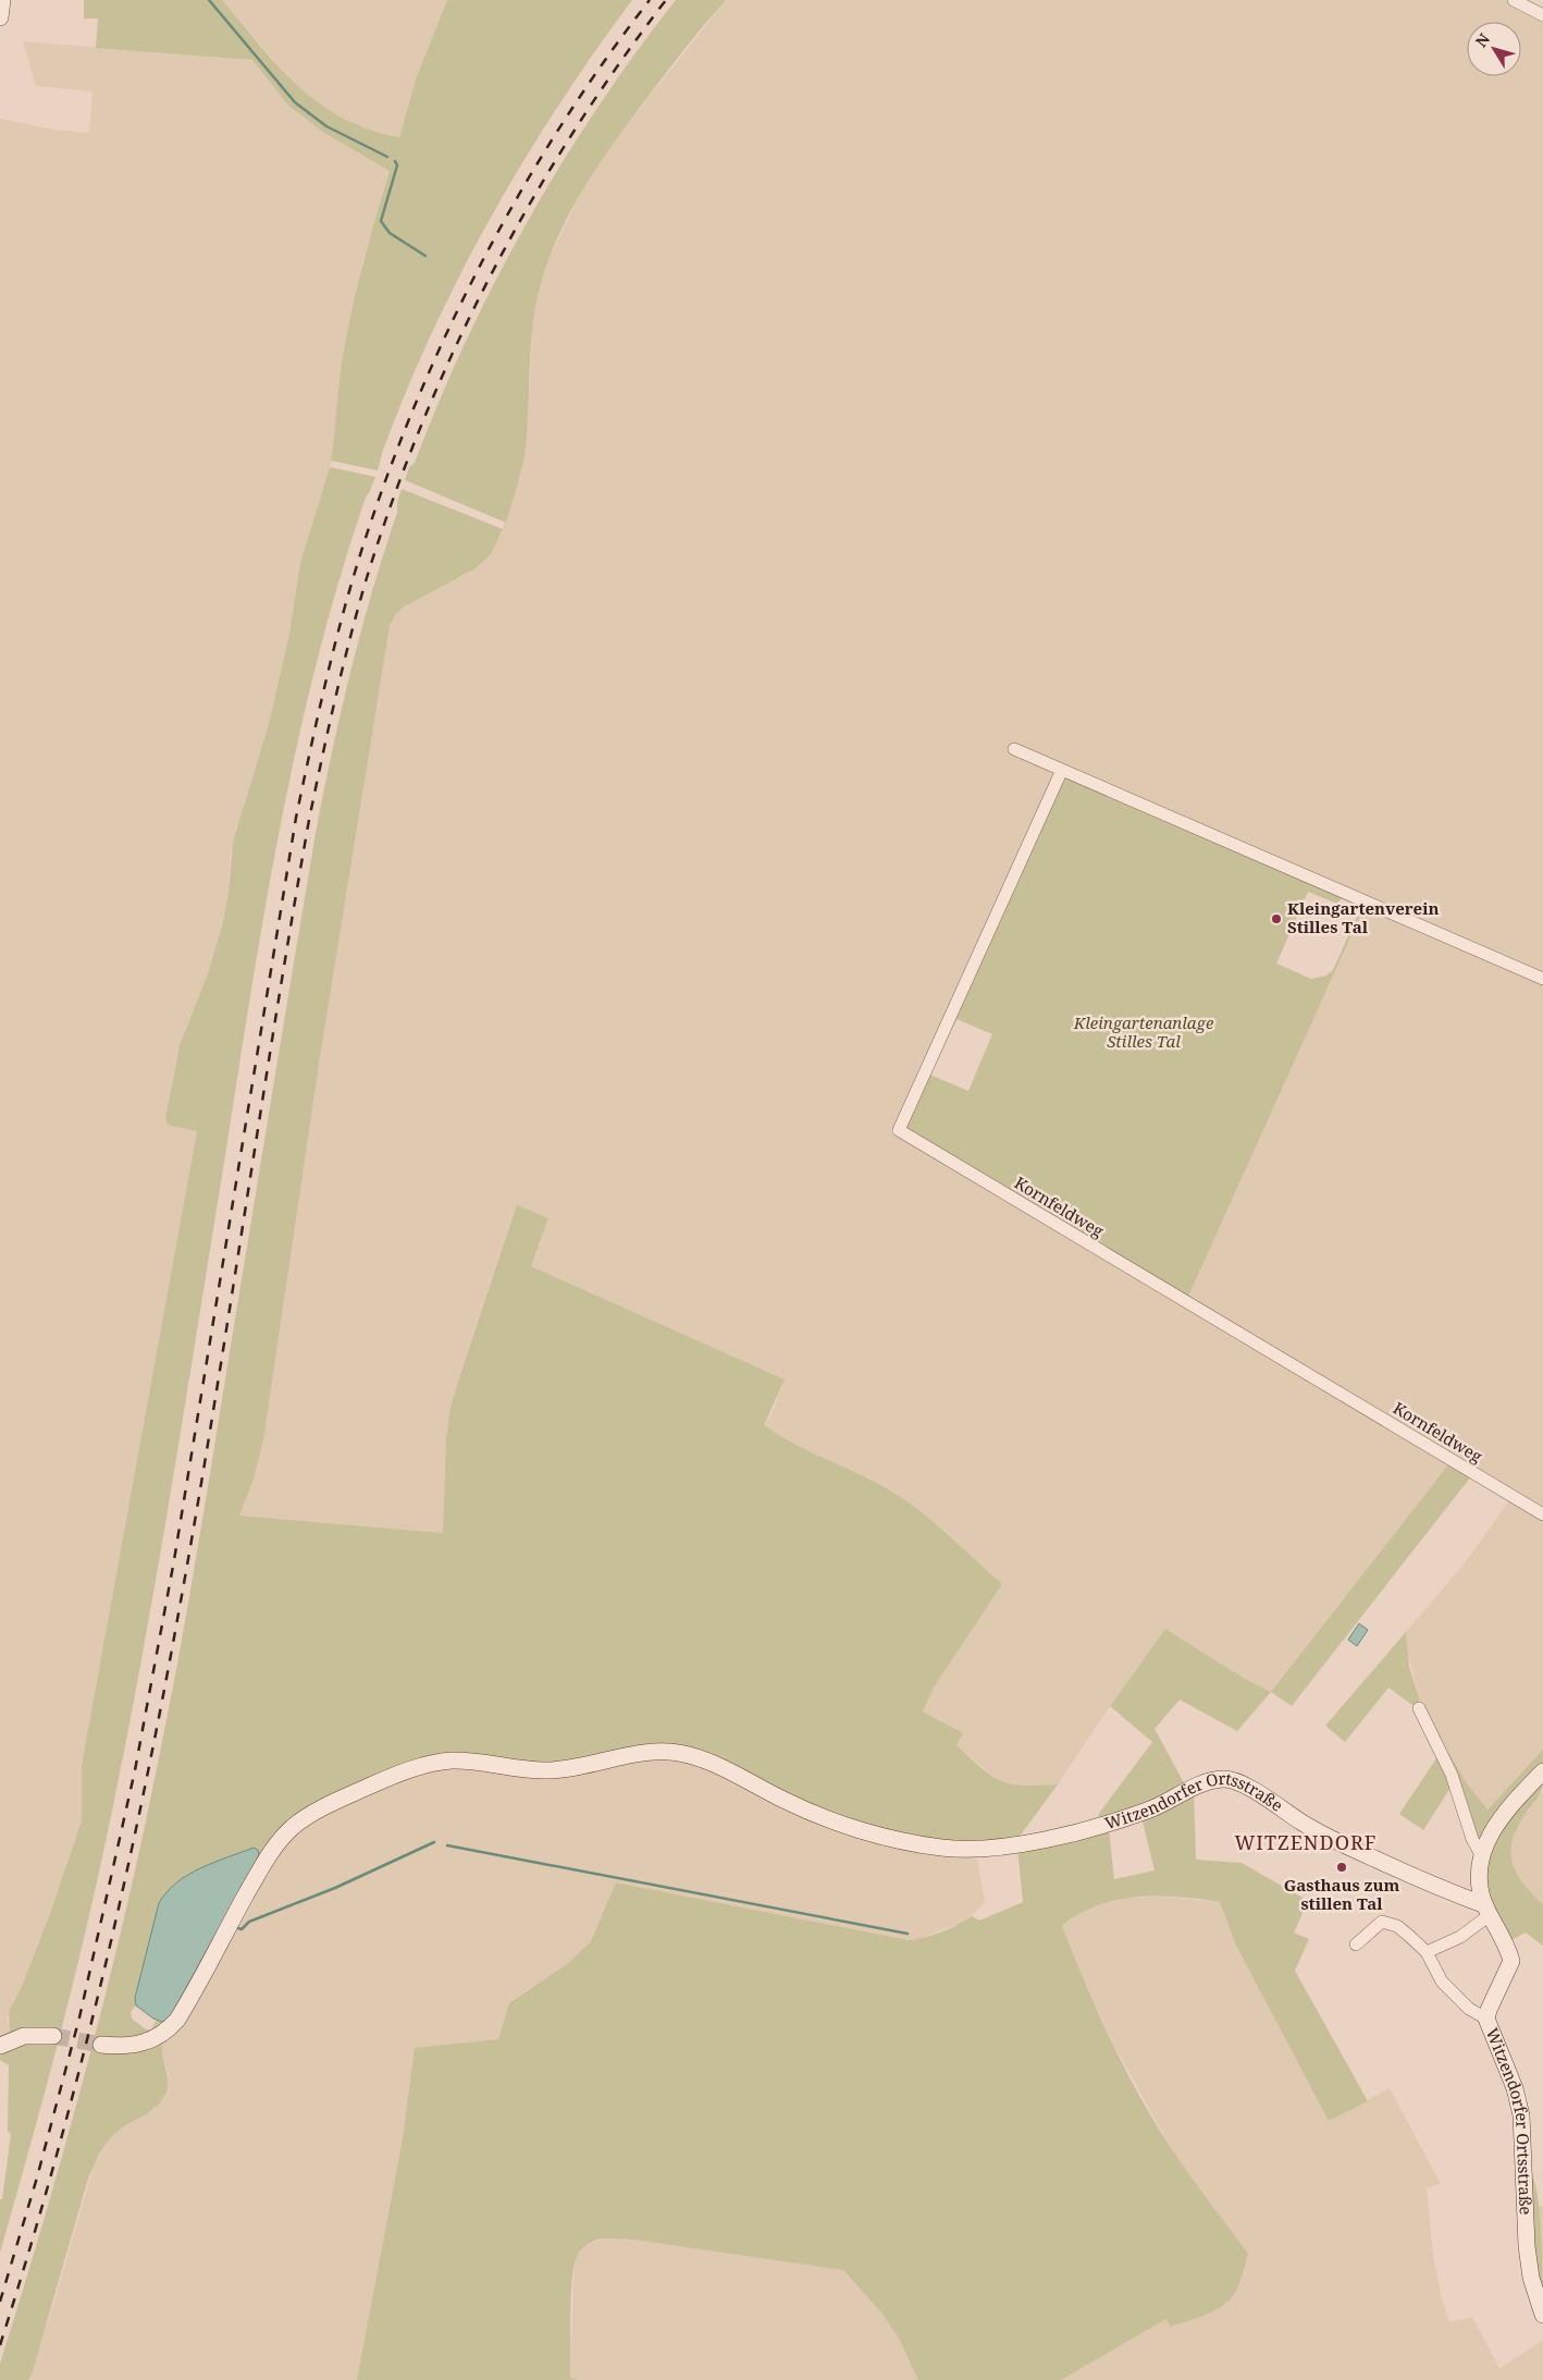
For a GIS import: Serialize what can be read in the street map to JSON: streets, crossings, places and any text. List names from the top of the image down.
{
  "streets": {
    "street": ["Kornfeldweg", "Witzendorfer Ortsstraße"]
  },
  "districts": ["WITZENDORF"],
  "parks": ["Kleingartenanlage Stilles Tal"],
  "places": ["Kleingartenverein Stilles Tal", "Gasthaus zum stillen Tal"],
  "north": "top left"
}
